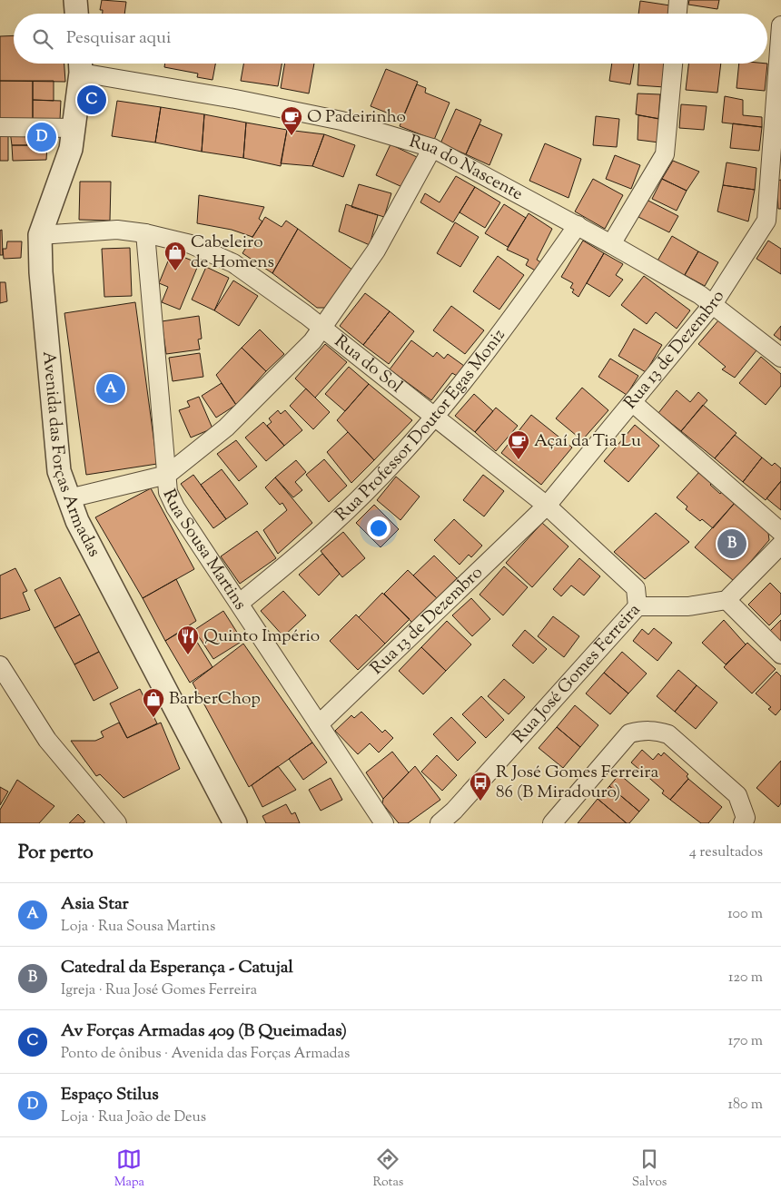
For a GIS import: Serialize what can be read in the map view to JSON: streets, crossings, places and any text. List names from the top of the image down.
{
  "streets": {
    "street": [
      "Rua do Nascente",
      "Rua 13 de Dezembro",
      "Rua do Sol",
      "Rua Professor Doutor Egas Moniz",
      "Avenida das Forças Armadas",
      "Rua Sousa Martins",
      "Rua José Gomes Ferreira"
    ]
  },
  "crossings": [
    ["Rua do Nascente", "Rua 13 de Dezembro"],
    ["Rua do Nascente", "Rua Professor Doutor Egas Moniz"],
    ["Rua do Nascente", "Avenida das Forças Armadas"],
    ["Rua 13 de Dezembro", "Rua do Sol"],
    ["Rua 13 de Dezembro", "Rua Sousa Martins"],
    ["Rua do Sol", "Rua Professor Doutor Egas Moniz"],
    ["Rua do Sol", "Avenida das Forças Armadas"],
    ["Rua do Sol", "Rua Sousa Martins"],
    ["Rua do Sol", "Rua José Gomes Ferreira"],
    ["Rua Professor Doutor Egas Moniz", "Rua Sousa Martins"]
  ],
  "places": {
    "cafe": ["O Padeirinho", "Açaí da Tia Lu"],
    "shop": ["Cabeleiro de Homens", "BarberChop"],
    "restaurant": ["Quinto Império"],
    "bus stop": ["R José Gomes Ferreira 86 (B Miradouro)"]
  },
  "page": {
    "search": "Pesquisar aqui",
    "pins": [
      "C",
      "D",
      "A",
      "B"
    ],
    "heading": ["Por perto", "4 resultados"],
    "list": [
      {
        "mark": "A",
        "name": "Asia Star",
        "note": "Loja · Rua Sousa Martins",
        "value": "100 m"
      },
      {
        "mark": "B",
        "name": "Catedral da Esperança - Catujal",
        "note": "Igreja · Rua José Gomes Ferreira",
        "value": "120 m"
      },
      {
        "mark": "C",
        "name": "Av Forças Armadas 409 (B Queimadas)",
        "note": "Ponto de ônibus · Avenida das Forças Armadas",
        "value": "170 m"
      },
      {
        "mark": "D",
        "name": "Espaço Stilus",
        "note": "Loja · Rua João de Deus",
        "value": "180 m"
      }
    ],
    "nav": ["Mapa", "Rotas", "Salvos"]
  }
}
